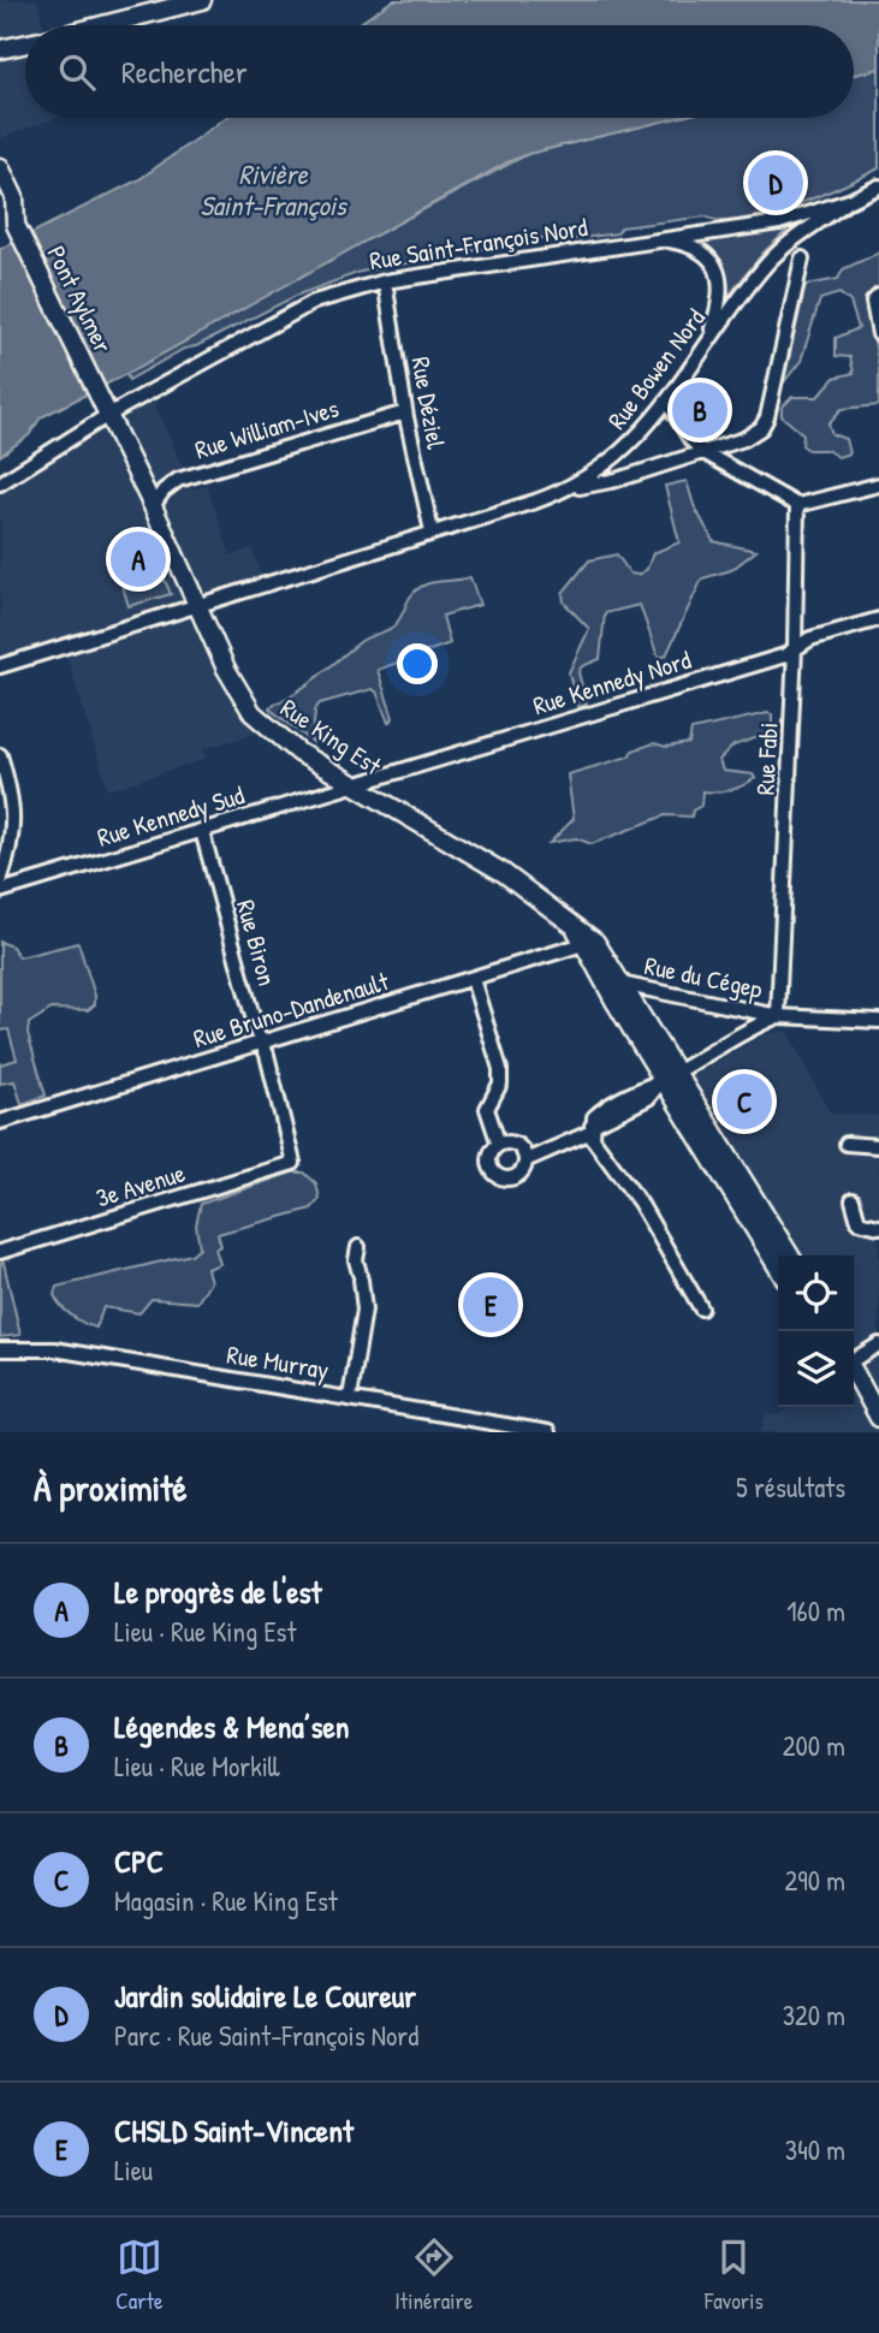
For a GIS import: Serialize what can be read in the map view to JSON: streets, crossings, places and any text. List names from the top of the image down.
{
  "streets": {
    "main road": ["Pont Aylmer", "Rue King Est"],
    "street": [
      "Rue Saint-François Nord",
      "Rue Bowen Nord",
      "Rue Déziel",
      "Rue William-Ives",
      "Rue Kennedy Nord",
      "Rue Fabi",
      "Rue Kennedy Sud",
      "Rue Biron",
      "Rue du Cégep",
      "Rue Bruno-Dandenault",
      "3e Avenue",
      "Rue Murray"
    ]
  },
  "crossings": [
    ["Rue Saint-François Nord", "Pont Aylmer"],
    ["Rue Saint-François Nord", "Rue Bowen Nord"],
    ["Rue Saint-François Nord", "Rue Déziel"],
    ["Rue Saint-François Nord", "Rue King Est"],
    ["Pont Aylmer", "Rue King Est"],
    ["Rue Bowen Nord", "Rue Déziel"],
    ["Rue Bowen Nord", "Rue King Est"],
    ["Rue Déziel", "Rue William-Ives"],
    ["Rue William-Ives", "Rue King Est"],
    ["Rue Kennedy Nord", "Rue King Est"],
    ["Rue Kennedy Nord", "Rue Fabi"],
    ["Rue Kennedy Nord", "Rue Kennedy Sud"],
    ["Rue King Est", "Rue Kennedy Sud"],
    ["Rue King Est", "Rue du Cégep"],
    ["Rue King Est", "Rue Bruno-Dandenault"],
    ["Rue Fabi", "Rue du Cégep"],
    ["Rue Kennedy Sud", "Rue Biron"],
    ["Rue Biron", "Rue Bruno-Dandenault"],
    ["Rue Biron", "3e Avenue"]
  ],
  "water": ["Rivière Saint-François"],
  "page": {
    "search": "Rechercher",
    "pins": [
      "D",
      "B",
      "A",
      "C",
      "E"
    ],
    "heading": ["À proximité", "5 résultats"],
    "list": [
      {
        "mark": "A",
        "name": "Le progrès de l'est",
        "note": "Lieu · Rue King Est",
        "value": "160 m"
      },
      {
        "mark": "B",
        "name": "Légendes & Mena’sen",
        "note": "Lieu · Rue Morkill",
        "value": "200 m"
      },
      {
        "mark": "C",
        "name": "CPC",
        "note": "Magasin · Rue King Est",
        "value": "290 m"
      },
      {
        "mark": "D",
        "name": "Jardin solidaire Le Coureur",
        "note": "Parc · Rue Saint-François Nord",
        "value": "320 m"
      },
      {
        "mark": "E",
        "name": "CHSLD Saint-Vincent",
        "note": "Lieu",
        "value": "340 m"
      }
    ],
    "nav": ["Carte", "Itinéraire", "Favoris"]
  }
}
